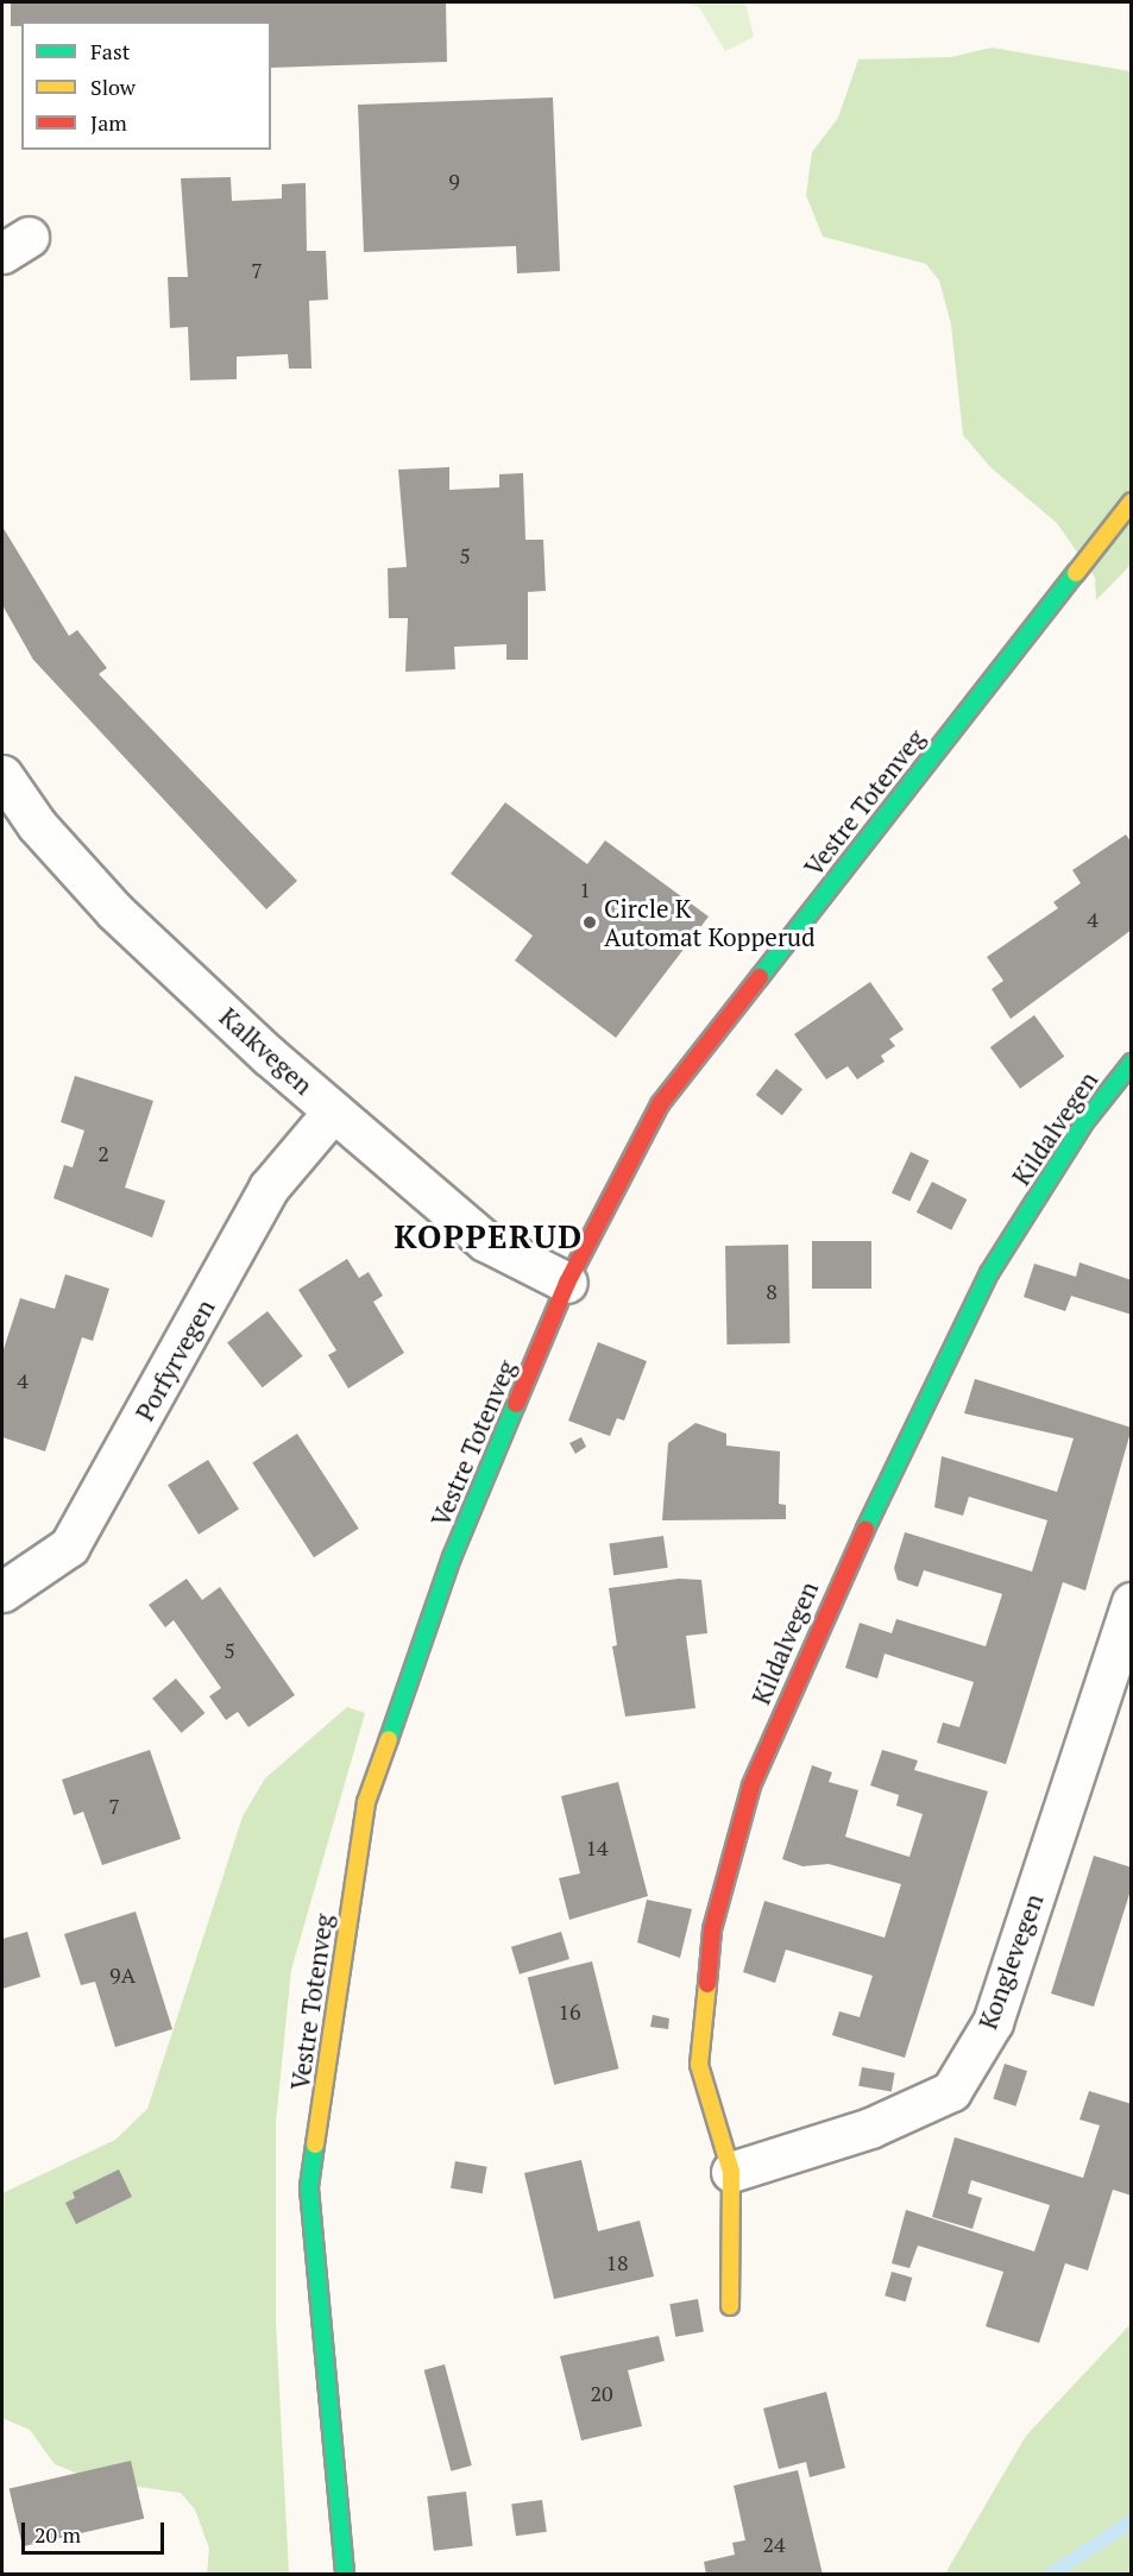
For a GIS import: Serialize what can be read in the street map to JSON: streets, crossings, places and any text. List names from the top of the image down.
{
  "streets": {
    "main road": ["Vestre Totenveg", "Kildalvegen"],
    "street": ["Kalkvegen", "Porfyrvegen", "Konglevegen"]
  },
  "crossings": [
    ["Vestre Totenveg", "Kalkvegen"],
    ["Kalkvegen", "Porfyrvegen"],
    ["Kildalvegen", "Konglevegen"]
  ],
  "districts": ["KOPPERUD"],
  "places": ["Circle K Automat Kopperud"],
  "house_numbers": [
    "9",
    "7",
    "5",
    "1",
    "4",
    "2",
    "8",
    "4",
    "5",
    "7",
    "14",
    "9A",
    "16",
    "18",
    "20",
    "24"
  ],
  "legend": ["Fast", "Slow", "Jam"],
  "scale_bar": "20 m"
}
